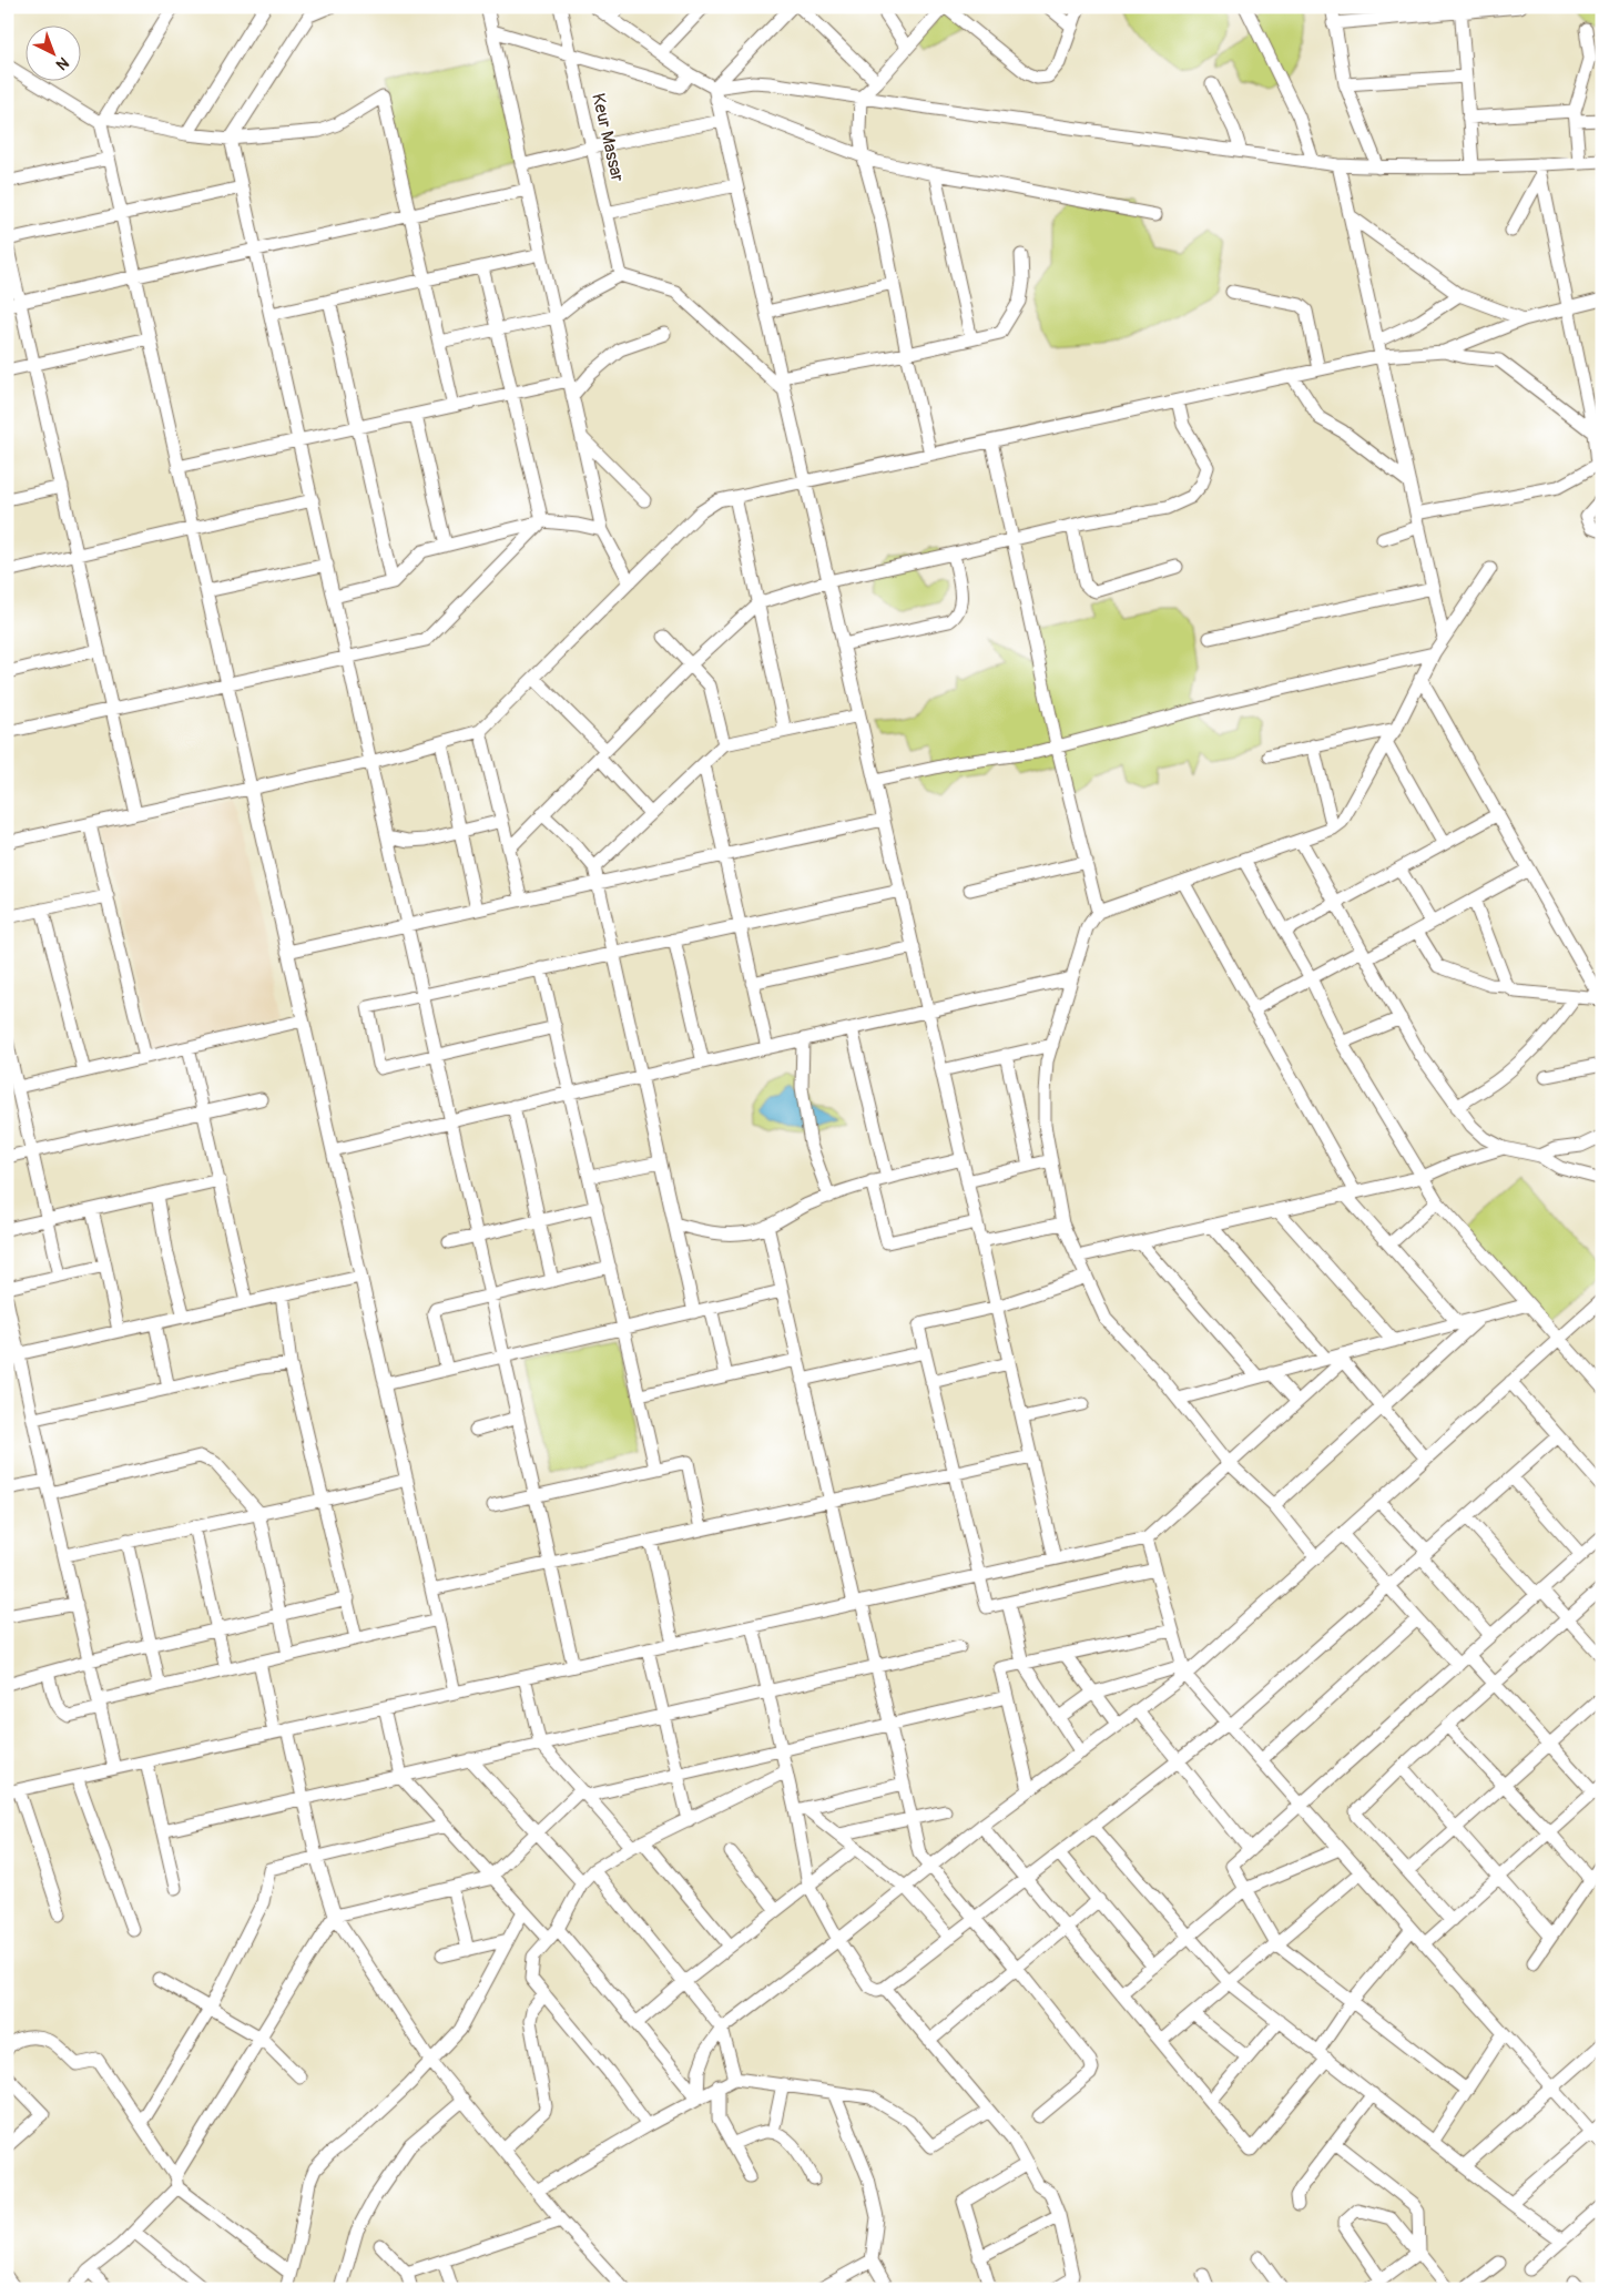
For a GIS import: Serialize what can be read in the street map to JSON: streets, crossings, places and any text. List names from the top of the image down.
{
  "streets": {
    "street": ["Keur Massar"]
  },
  "north": "bottom right"
}
